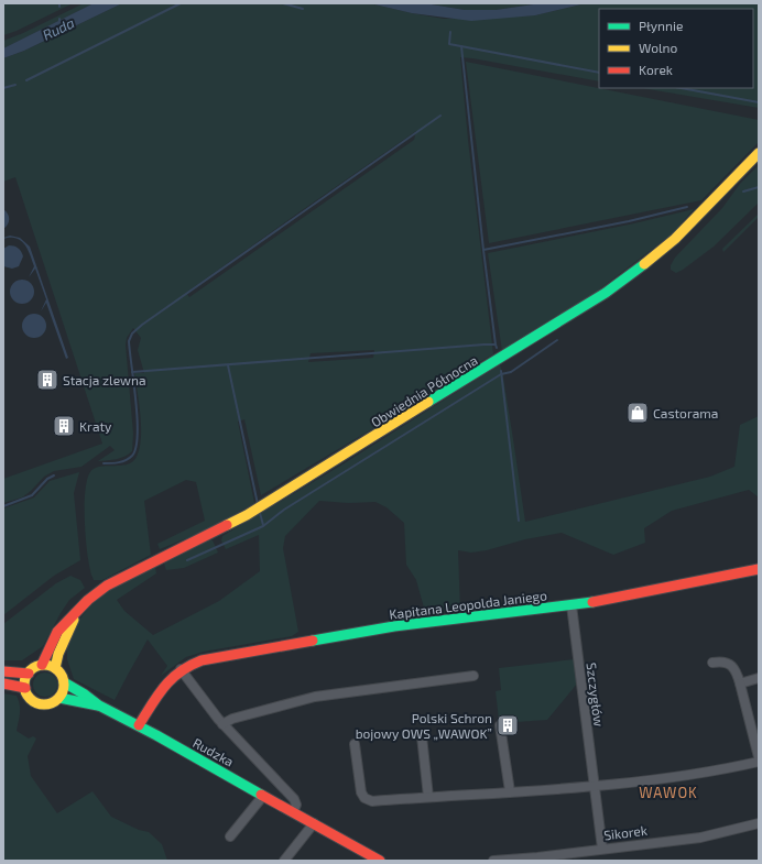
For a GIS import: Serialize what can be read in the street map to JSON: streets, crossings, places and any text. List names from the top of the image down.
{
  "streets": {
    "main road": ["Obwiednia Północna", "Kapitana Leopolda Janiego", "Rudzka"],
    "street": ["Szczygłów", "Sikorek"]
  },
  "crossings": [
    ["Obwiednia Północna", "Rudzka"],
    ["Kapitana Leopolda Janiego", "Szczygłów"],
    ["Kapitana Leopolda Janiego", "Rudzka"],
    ["Szczygłów", "Sikorek"]
  ],
  "districts": ["WAWOK"],
  "water": ["Ruda"],
  "places": {
    "building": ["Stacja zlewna", "Kraty", "Polski Schron bojowy OWS „WAWOK”"],
    "shop": ["Castorama"]
  },
  "legend": ["Płynnie", "Wolno", "Korek"]
}
